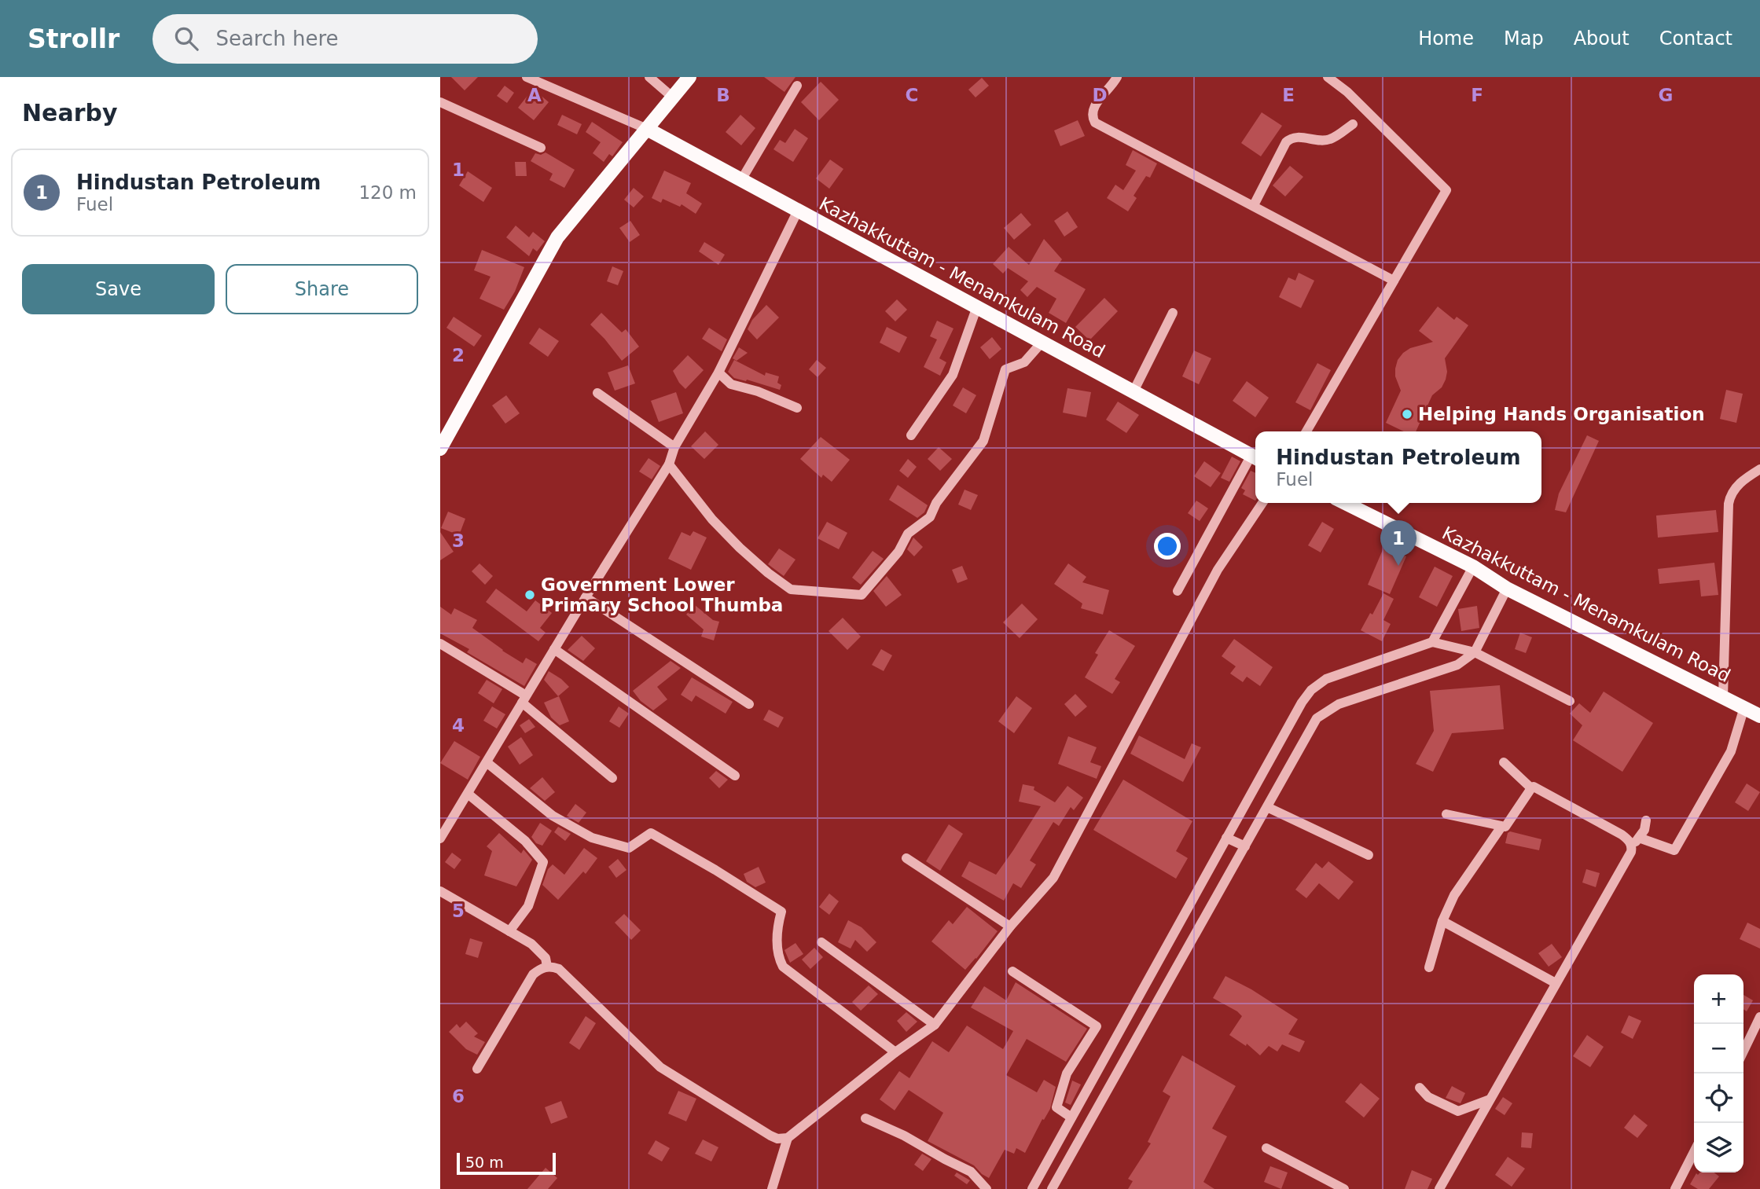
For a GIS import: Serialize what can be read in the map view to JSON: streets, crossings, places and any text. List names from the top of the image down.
{
  "streets": {
    "main road": ["Kazhakkuttam - Menamkulam Road"]
  },
  "places": ["Helping Hands Organisation", "Government Lower Primary School Thumba"],
  "scale_bar": "50 m",
  "page": {
    "header": "Strollr",
    "search": "Search here",
    "nav": [
      "Home",
      "Map",
      "About",
      "Contact"
    ],
    "heading": "Nearby",
    "list": [
      {
        "mark": "1",
        "name": "Hindustan Petroleum",
        "note": "Fuel",
        "value": "120 m"
      }
    ],
    "buttons": ["Save", "Share"],
    "popup": ["Hindustan Petroleum", "Fuel"],
    "pins": "1",
    "map_buttons": ["+", "−"],
    "scale": "50 m"
  },
  "grid": {
    "columns": [
      "A",
      "B",
      "C",
      "D",
      "E",
      "F",
      "G"
    ],
    "rows": [
      "1",
      "2",
      "3",
      "4",
      "5",
      "6"
    ]
  }
}
